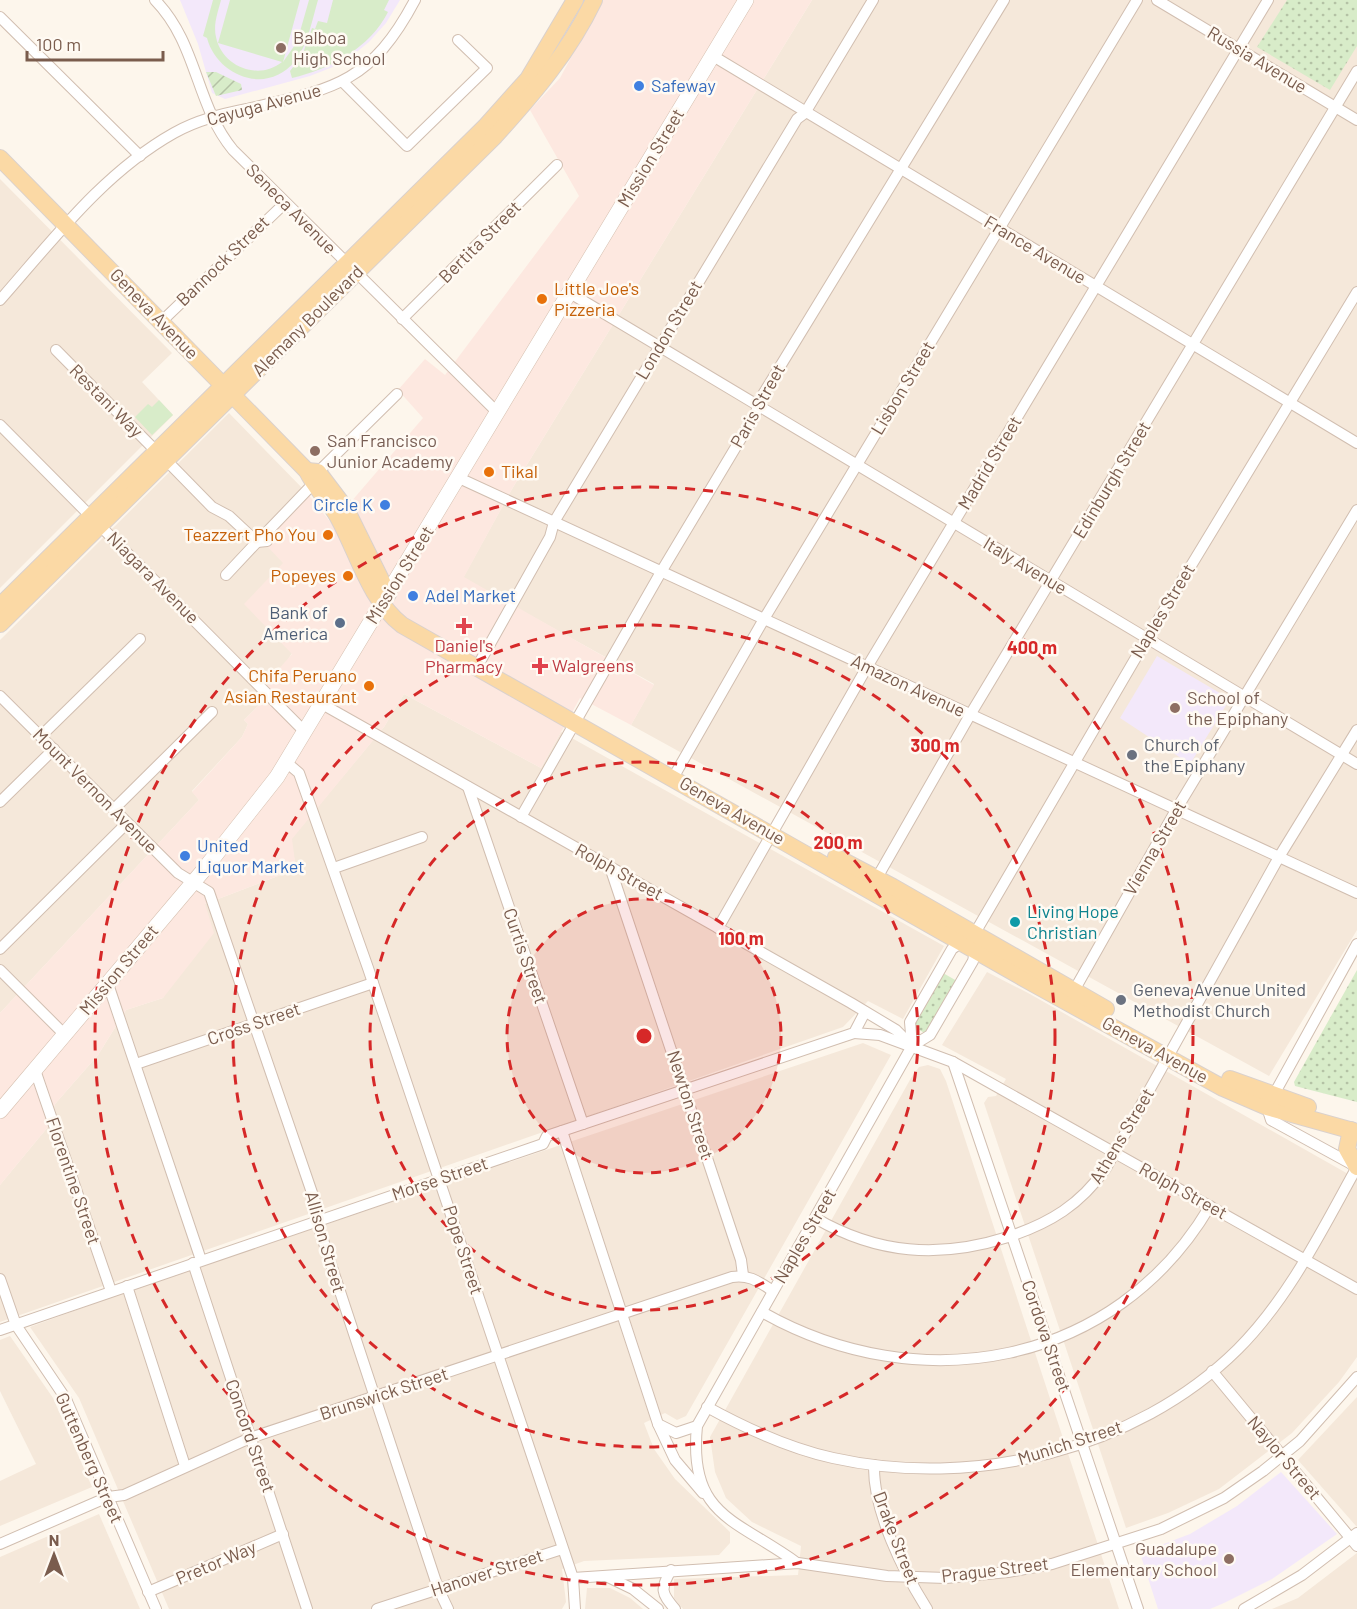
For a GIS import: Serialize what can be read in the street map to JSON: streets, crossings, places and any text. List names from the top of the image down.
{
  "streets": {
    "main road": ["Mission Street", "Geneva Avenue", "Alemany Boulevard"],
    "street": [
      "Russia Avenue",
      "Cayuga Avenue",
      "Seneca Avenue",
      "Bertita Street",
      "France Avenue",
      "Bannock Street",
      "London Street",
      "Lisbon Street",
      "Restani Way",
      "Paris Street",
      "Madrid Street",
      "Edinburgh Street",
      "Italy Avenue",
      "Niagara Avenue",
      "Naples Street",
      "Amazon Avenue",
      "Mount Vernon Avenue",
      "Vienna Street",
      "Rolph Street",
      "Curtis Street",
      "Cross Street",
      "Newton Street",
      "Athens Street",
      "Morse Street",
      "Florentine Street",
      "Allison Street",
      "Pope Street",
      "Cordova Street",
      "Brunswick Street",
      "Concord Street",
      "Munich Street",
      "Guttenberg Street",
      "Naylor Street",
      "Drake Street",
      "Pretor Way",
      "Prague Street",
      "Hanover Street"
    ]
  },
  "crossings": [
    ["Russia Avenue", "Madrid Street"],
    ["Russia Avenue", "Edinburgh Street"],
    ["Cayuga Avenue", "Seneca Avenue"],
    ["Cayuga Avenue", "Geneva Avenue"],
    ["Mission Street", "Seneca Avenue"],
    ["Mission Street", "France Avenue"],
    ["Mission Street", "Geneva Avenue"],
    ["Mission Street", "Italy Avenue"],
    ["Mission Street", "Niagara Avenue"],
    ["Mission Street", "Amazon Avenue"],
    ["Mission Street", "Mount Vernon Avenue"],
    ["Mission Street", "Rolph Street"],
    ["Mission Street", "Florentine Street"],
    ["Mission Street", "Allison Street"],
    ["Mission Street", "Pope Street"],
    ["Mission Street", "Concord Street"],
    ["Seneca Avenue", "Bertita Street"],
    ["Seneca Avenue", "Bannock Street"],
    ["Seneca Avenue", "Alemany Boulevard"],
    ["France Avenue", "London Street"],
    ["France Avenue", "Lisbon Street"],
    ["France Avenue", "Paris Street"],
    ["France Avenue", "Madrid Street"],
    ["France Avenue", "Edinburgh Street"],
    ["France Avenue", "Naples Street"],
    ["Bannock Street", "Geneva Avenue"],
    ["Geneva Avenue", "Alemany Boulevard"],
    ["Geneva Avenue", "London Street"],
    ["Geneva Avenue", "Lisbon Street"],
    ["Geneva Avenue", "Paris Street"],
    ["Geneva Avenue", "Madrid Street"],
    ["Geneva Avenue", "Edinburgh Street"],
    ["Geneva Avenue", "Naples Street"],
    ["Geneva Avenue", "Vienna Street"],
    ["Geneva Avenue", "Athens Street"],
    ["Alemany Boulevard", "Restani Way"],
    ["Alemany Boulevard", "Niagara Avenue"],
    ["London Street", "Italy Avenue"],
    ["London Street", "Amazon Avenue"],
    ["Lisbon Street", "Italy Avenue"],
    ["Lisbon Street", "Amazon Avenue"],
    ["Paris Street", "Italy Avenue"],
    ["Paris Street", "Amazon Avenue"],
    ["Paris Street", "Rolph Street"],
    ["Madrid Street", "Italy Avenue"],
    ["Madrid Street", "Amazon Avenue"],
    ["Madrid Street", "Rolph Street"],
    ["Edinburgh Street", "Italy Avenue"],
    ["Edinburgh Street", "Amazon Avenue"],
    ["Italy Avenue", "Naples Street"],
    ["Italy Avenue", "Vienna Street"],
    ["Italy Avenue", "Athens Street"],
    ["Naples Street", "Amazon Avenue"],
    ["Naples Street", "Rolph Street"],
    ["Naples Street", "Athens Street"],
    ["Naples Street", "Munich Street"],
    ["Amazon Avenue", "Vienna Street"],
    ["Amazon Avenue", "Athens Street"],
    ["Mount Vernon Avenue", "Allison Street"],
    ["Rolph Street", "Curtis Street"],
    ["Rolph Street", "Newton Street"],
    ["Rolph Street", "Athens Street"],
    ["Rolph Street", "Morse Street"],
    ["Rolph Street", "Cordova Street"],
    ["Rolph Street", "Munich Street"],
    ["Curtis Street", "Morse Street"],
    ["Cross Street", "Allison Street"],
    ["Cross Street", "Pope Street"],
    ["Cross Street", "Concord Street"],
    ["Newton Street", "Morse Street"],
    ["Newton Street", "Brunswick Street"],
    ["Athens Street", "Cordova Street"],
    ["Morse Street", "Florentine Street"],
    ["Morse Street", "Allison Street"],
    ["Morse Street", "Pope Street"],
    ["Morse Street", "Concord Street"],
    ["Morse Street", "Guttenberg Street"],
    ["Allison Street", "Brunswick Street"],
    ["Allison Street", "Hanover Street"],
    ["Pope Street", "Brunswick Street"],
    ["Pope Street", "Prague Street"],
    ["Pope Street", "Hanover Street"],
    ["Cordova Street", "Munich Street"],
    ["Cordova Street", "Prague Street"],
    ["Brunswick Street", "Concord Street"],
    ["Brunswick Street", "Guttenberg Street"],
    ["Concord Street", "Pretor Way"],
    ["Munich Street", "Naylor Street"],
    ["Munich Street", "Drake Street"],
    ["Guttenberg Street", "Pretor Way"],
    ["Naylor Street", "Prague Street"],
    ["Drake Street", "Prague Street"]
  ],
  "places": {
    "other": [
      "Balboa High School",
      "Safeway",
      "Little Joe's Pizzeria",
      "San Francisco Junior Academy",
      "Tikal",
      "Circle K",
      "Teazzert Pho You",
      "Popeyes",
      "Adel Market",
      "Bank of America",
      "Chifa Peruano Asian Restaurant",
      "School of the Epiphany",
      "Church of the Epiphany",
      "United Liquor Market",
      "Living Hope Christian",
      "Geneva Avenue United Methodist Church",
      "Guadalupe Elementary School"
    ],
    "health": ["Daniel's Pharmacy", "Walgreens"]
  },
  "scale_bar": "100 m",
  "north": "top",
  "rings": [
    "400 m",
    "300 m",
    "200 m",
    "100 m"
  ]
}
